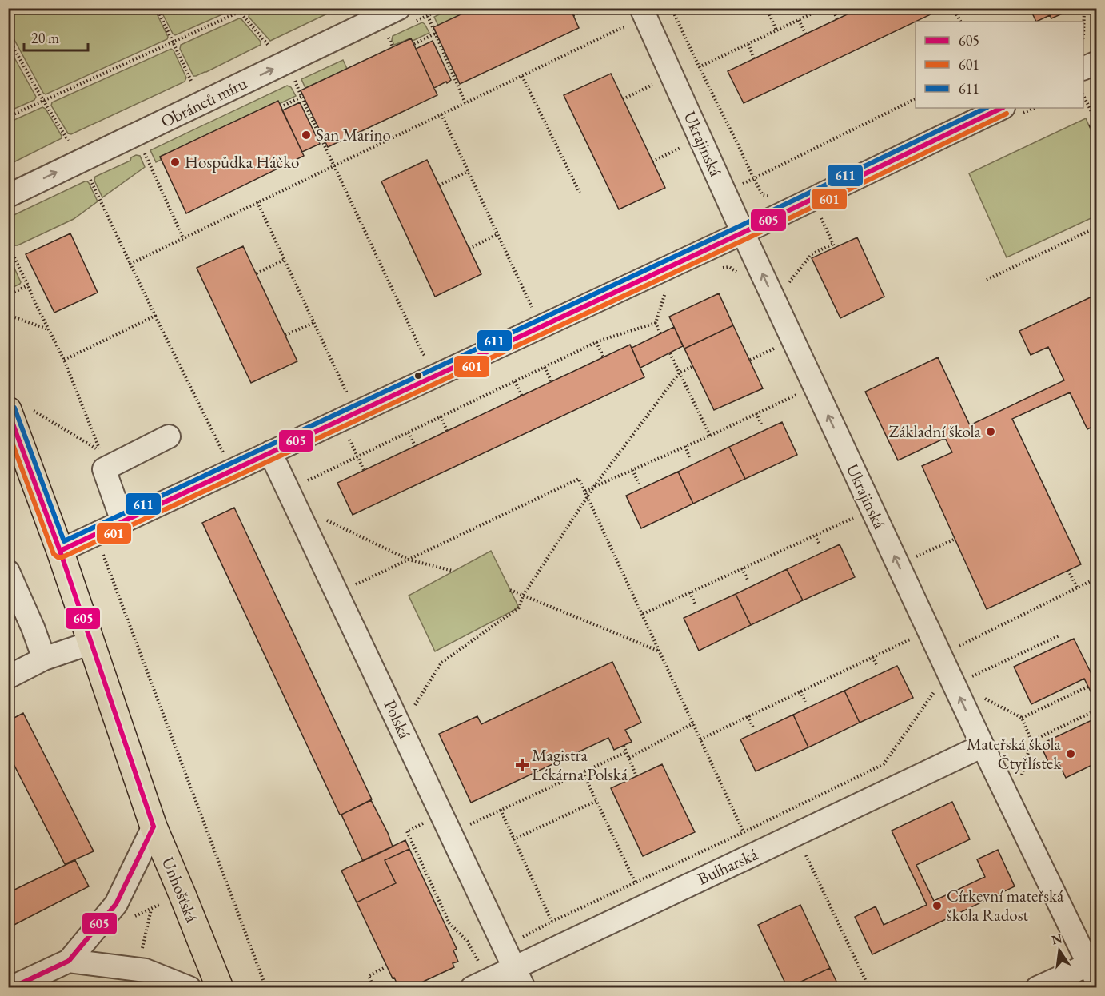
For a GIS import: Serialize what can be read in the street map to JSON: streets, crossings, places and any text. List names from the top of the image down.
{
  "streets": {
    "main road": ["Unhošťská"],
    "street": [
      "Obránců míru",
      "Ukrajinská",
      "Polská",
      "Bulharská"
    ]
  },
  "crossings": [
    ["Ukrajinská", "Bulharská"],
    ["Polská", "Bulharská"]
  ],
  "one_way": ["Obránců míru", "Ukrajinská"],
  "places": {
    "other": [
      "San Marino",
      "Hospůdka Háčko",
      "Základní škola",
      "Mateřská škola Čtyřlístek",
      "Církevní mateřská škola Radost"
    ],
    "health": ["Magistra Lékárna Polská"]
  },
  "lines": ["transit line 605", "transit line 611", "transit line 601"],
  "legend": ["605", "601", "611"],
  "scale_bar": "20 m",
  "north": "top"
}
